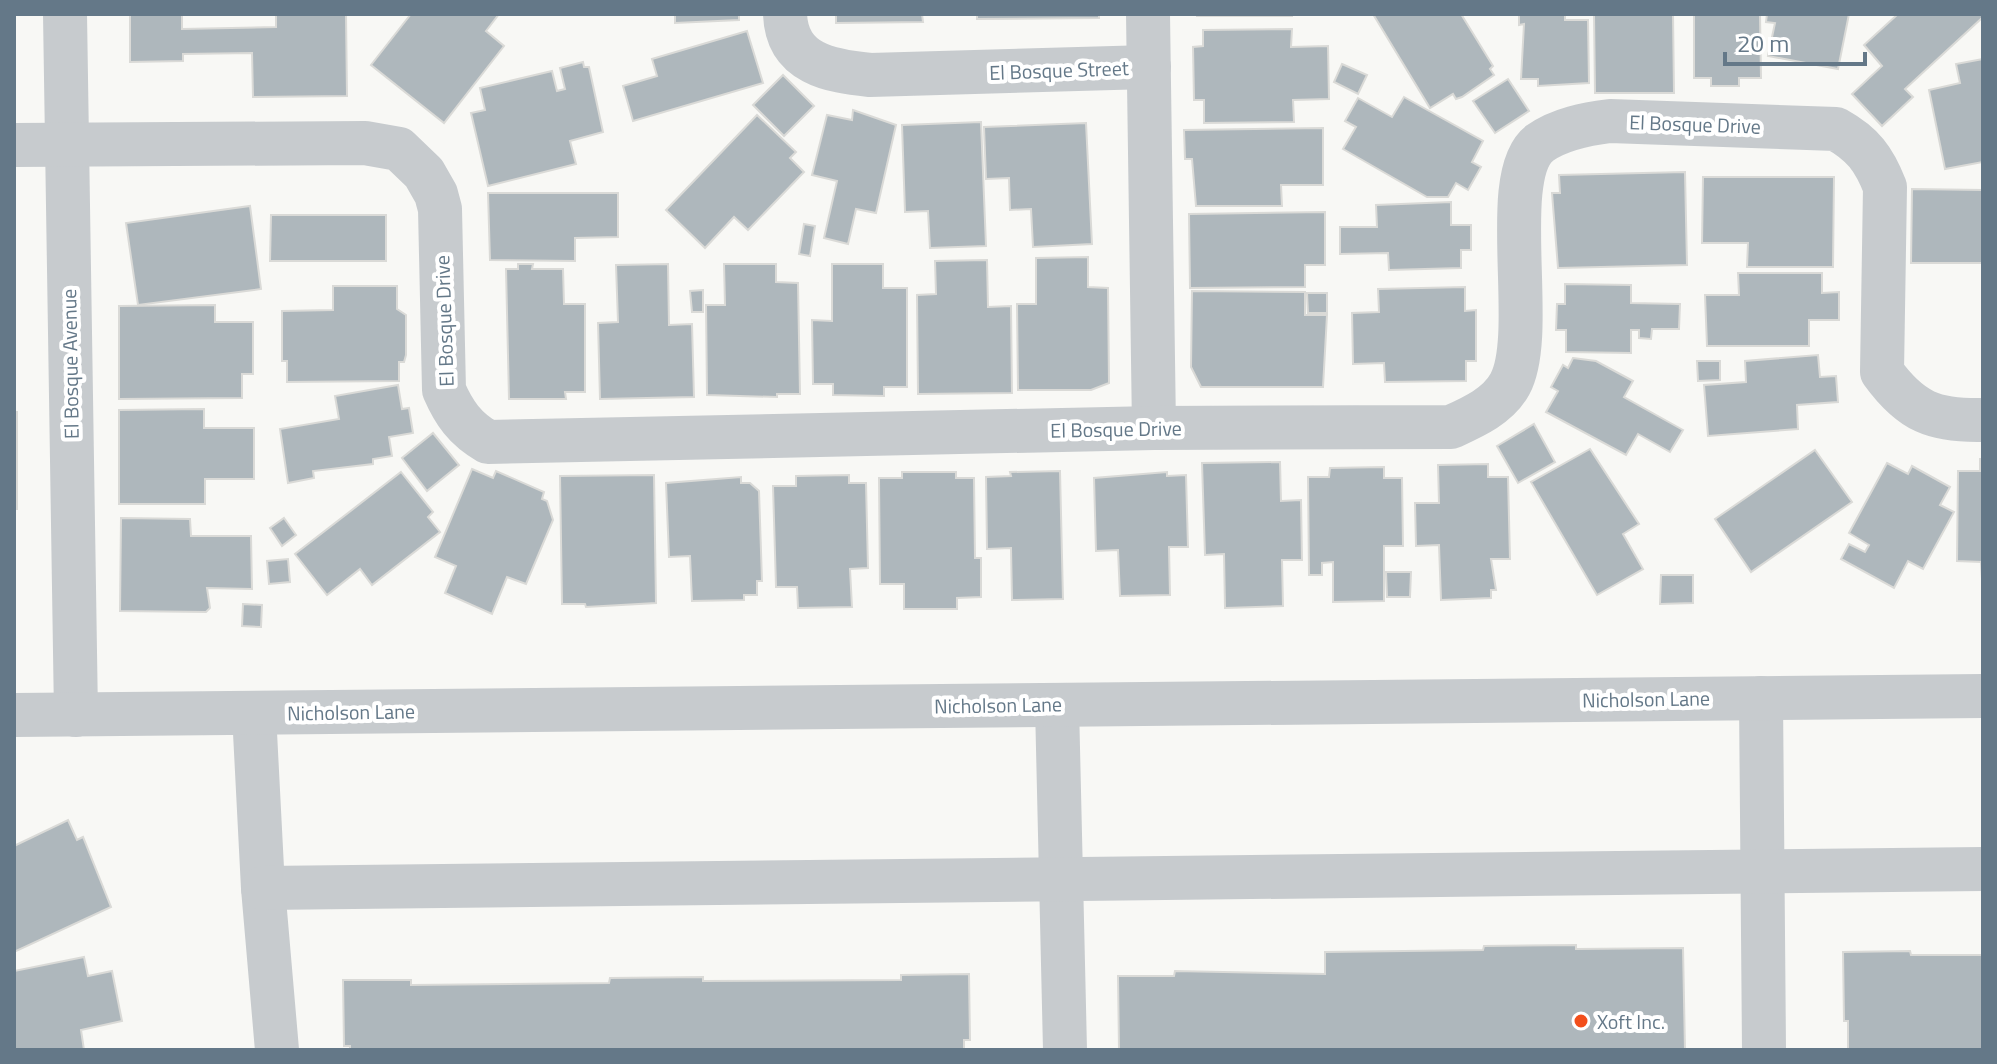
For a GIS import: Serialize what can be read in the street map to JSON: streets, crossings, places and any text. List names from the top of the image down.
{
  "streets": {
    "street": [
      "El Bosque Street",
      "El Bosque Drive",
      "El Bosque Avenue",
      "Nicholson Lane"
    ]
  },
  "crossings": [
    ["El Bosque Street", "El Bosque Drive"],
    ["El Bosque Drive", "El Bosque Avenue"],
    ["El Bosque Avenue", "Nicholson Lane"]
  ],
  "places": ["Xoft Inc."],
  "scale_bar": "20 m"
}
